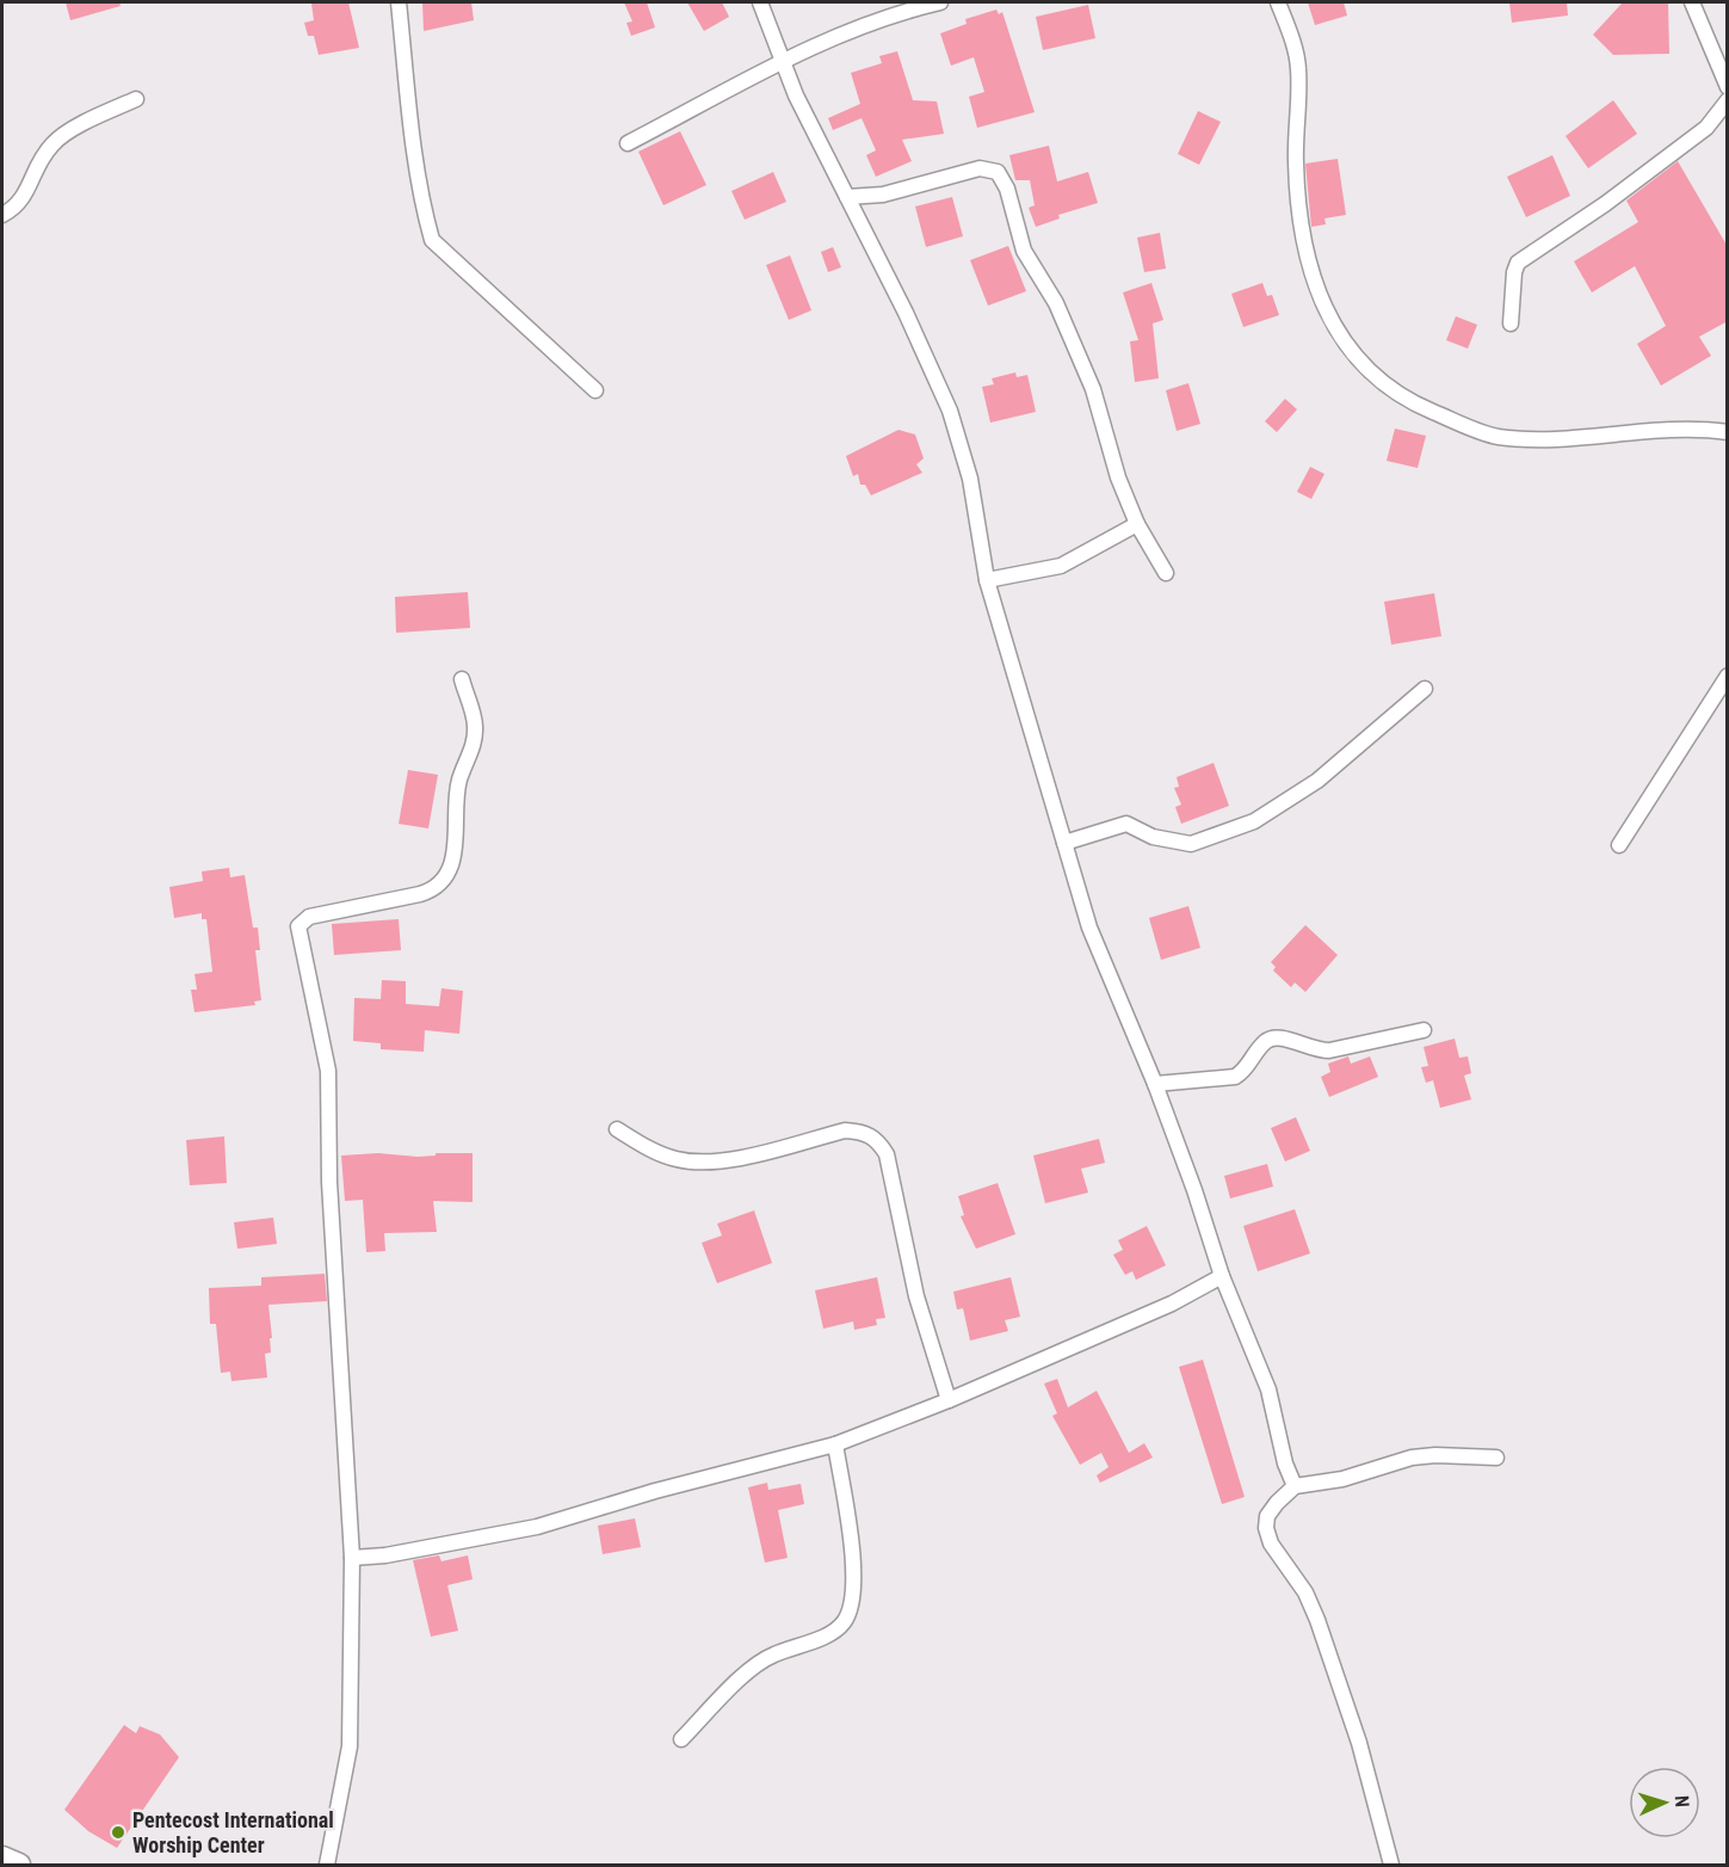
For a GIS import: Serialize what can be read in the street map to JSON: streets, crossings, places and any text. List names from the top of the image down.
{
  "places": ["Pentecost International Worship Center"],
  "north": "right"
}
